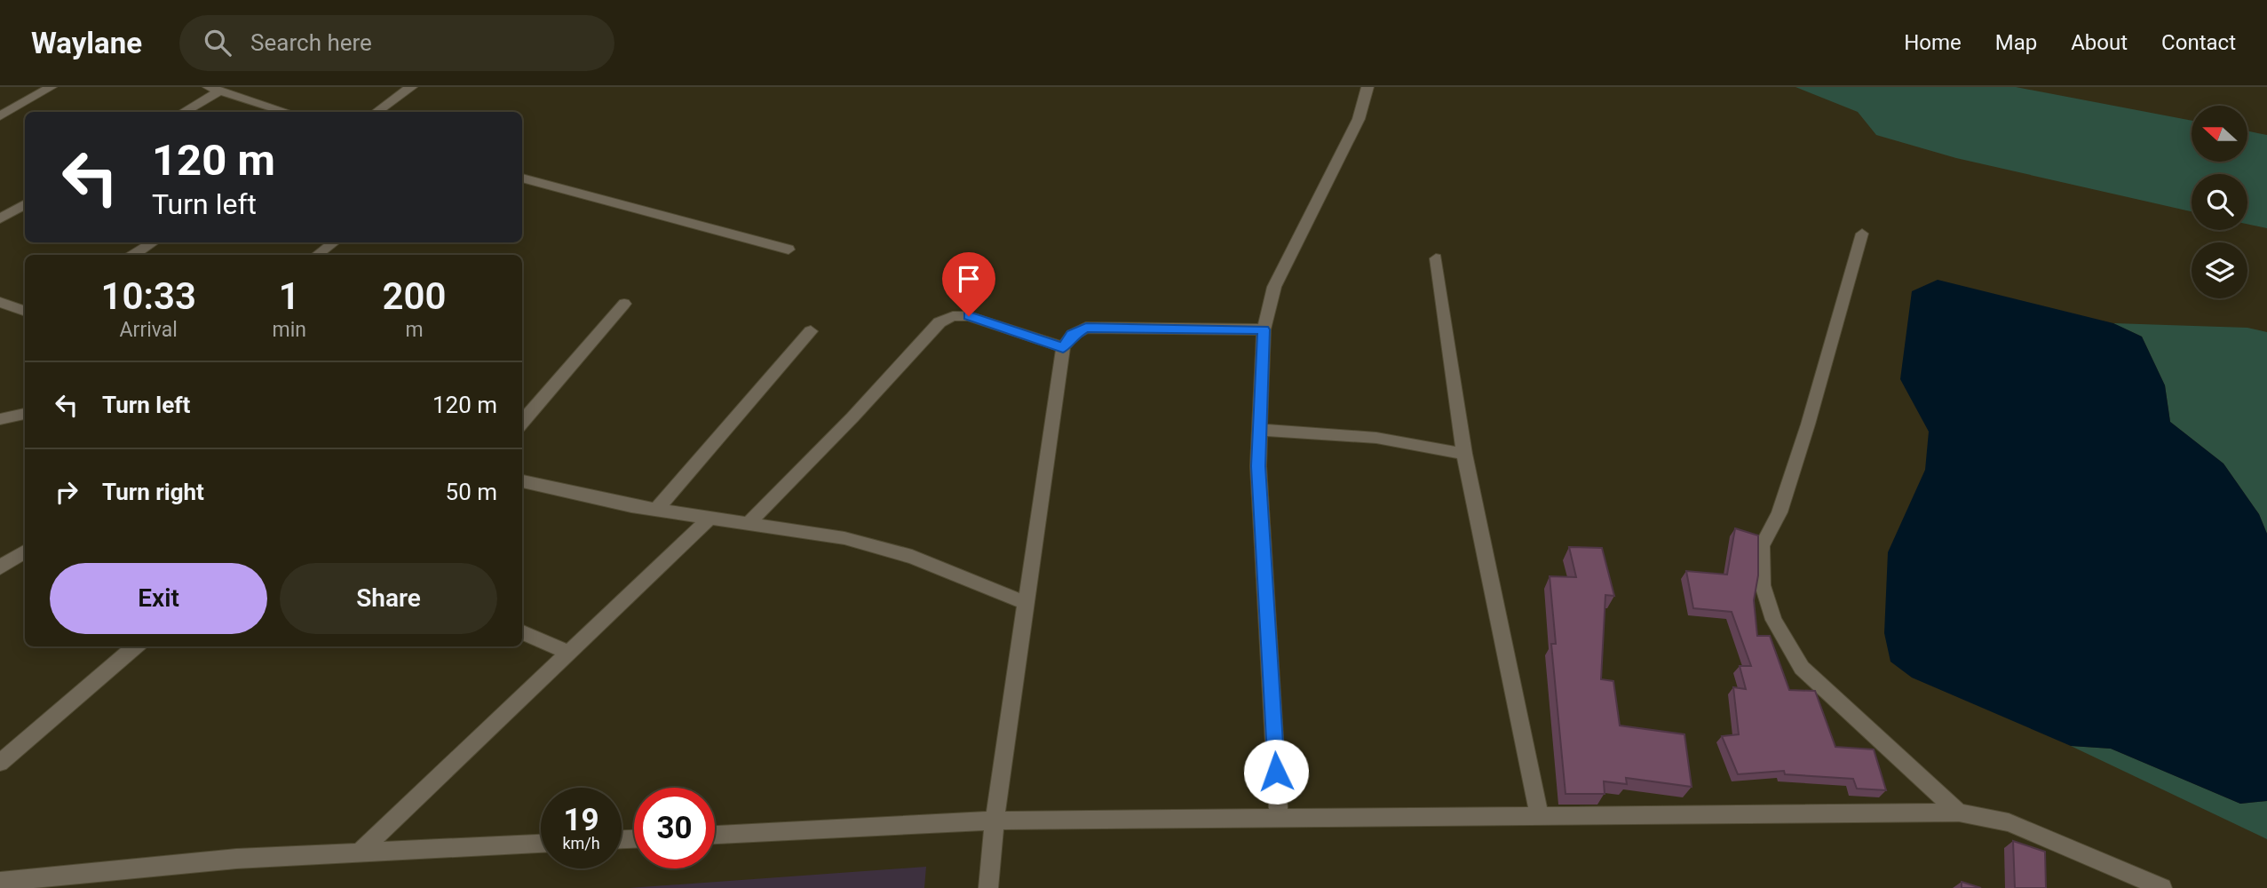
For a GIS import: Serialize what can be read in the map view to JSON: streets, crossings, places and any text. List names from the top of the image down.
{
  "north": "left",
  "page": {
    "header": "Waylane",
    "search": "Search here",
    "nav": [
      "Home",
      "Map",
      "About",
      "Contact"
    ],
    "turn": ["120 m", "Turn left"],
    "eta": [
      "10:33",
      "Arrival",
      "1",
      "min",
      "200",
      "m"
    ],
    "list": [
      {
        "name": "Turn left",
        "value": "120 m"
      },
      {
        "name": "Turn right",
        "value": "50 m"
      }
    ],
    "buttons": ["Exit", "Share"],
    "speed": "19 km/h",
    "limit": "30"
  }
}
